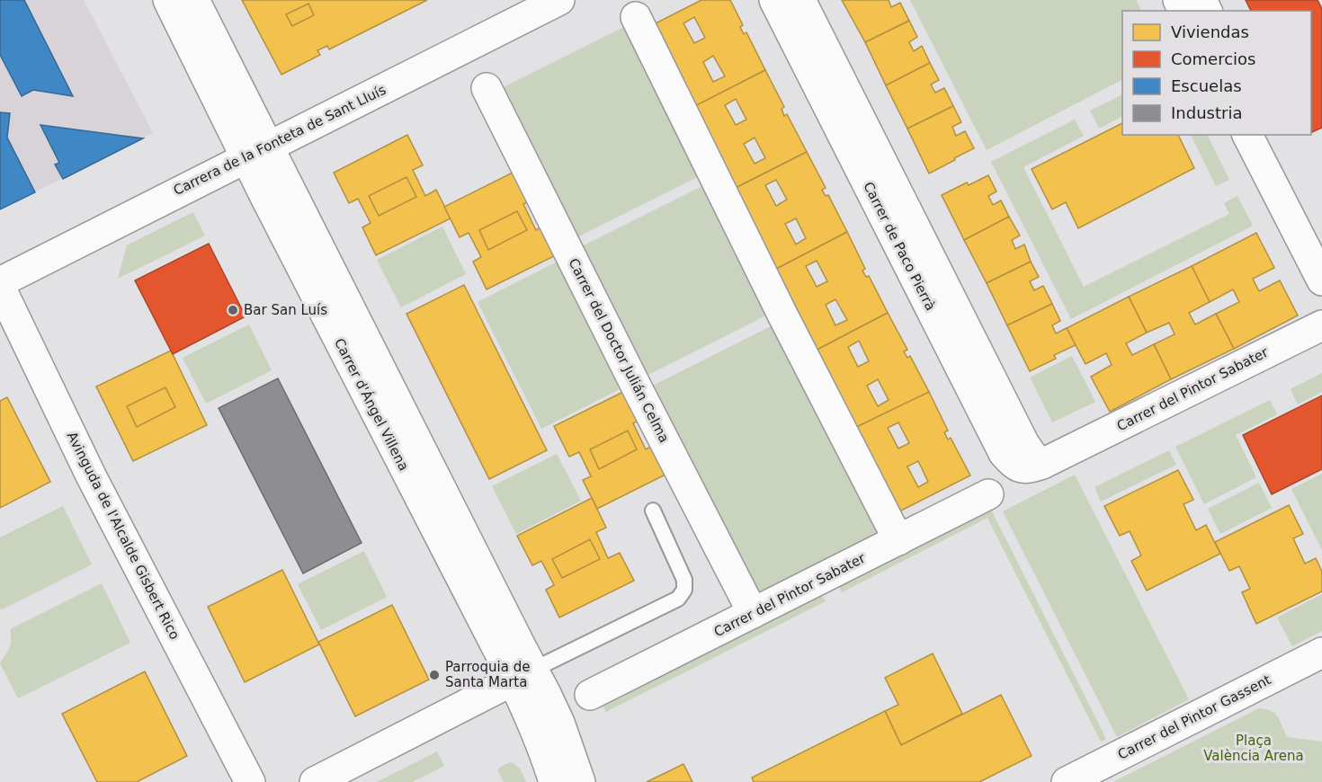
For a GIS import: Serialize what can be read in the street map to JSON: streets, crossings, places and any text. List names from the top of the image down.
{
  "streets": {
    "street": [
      "Carrera de la Fonteta de Sant Lluís",
      "Carrer de Paco Pierrà",
      "Carrer del Doctor Julián Celma",
      "Carrer del Pintor Sabater",
      "Carrer d'Ángel Villena",
      "Avinguda de l'Alcalde Gisbert Rico",
      "Carrer del Pintor Gassent"
    ]
  },
  "crossings": [
    ["Carrera de la Fonteta de Sant Lluís", "Carrer d'Ángel Villena"],
    ["Carrer de Paco Pierrà", "Carrer del Pintor Sabater"],
    ["Carrer del Doctor Julián Celma", "Carrer del Pintor Sabater"]
  ],
  "parks": ["Plaça València Arena"],
  "places": ["Bar San Luís", "Parroquia de Santa Marta"],
  "legend": [
    "Viviendas",
    "Comercios",
    "Escuelas",
    "Industria"
  ]
}
